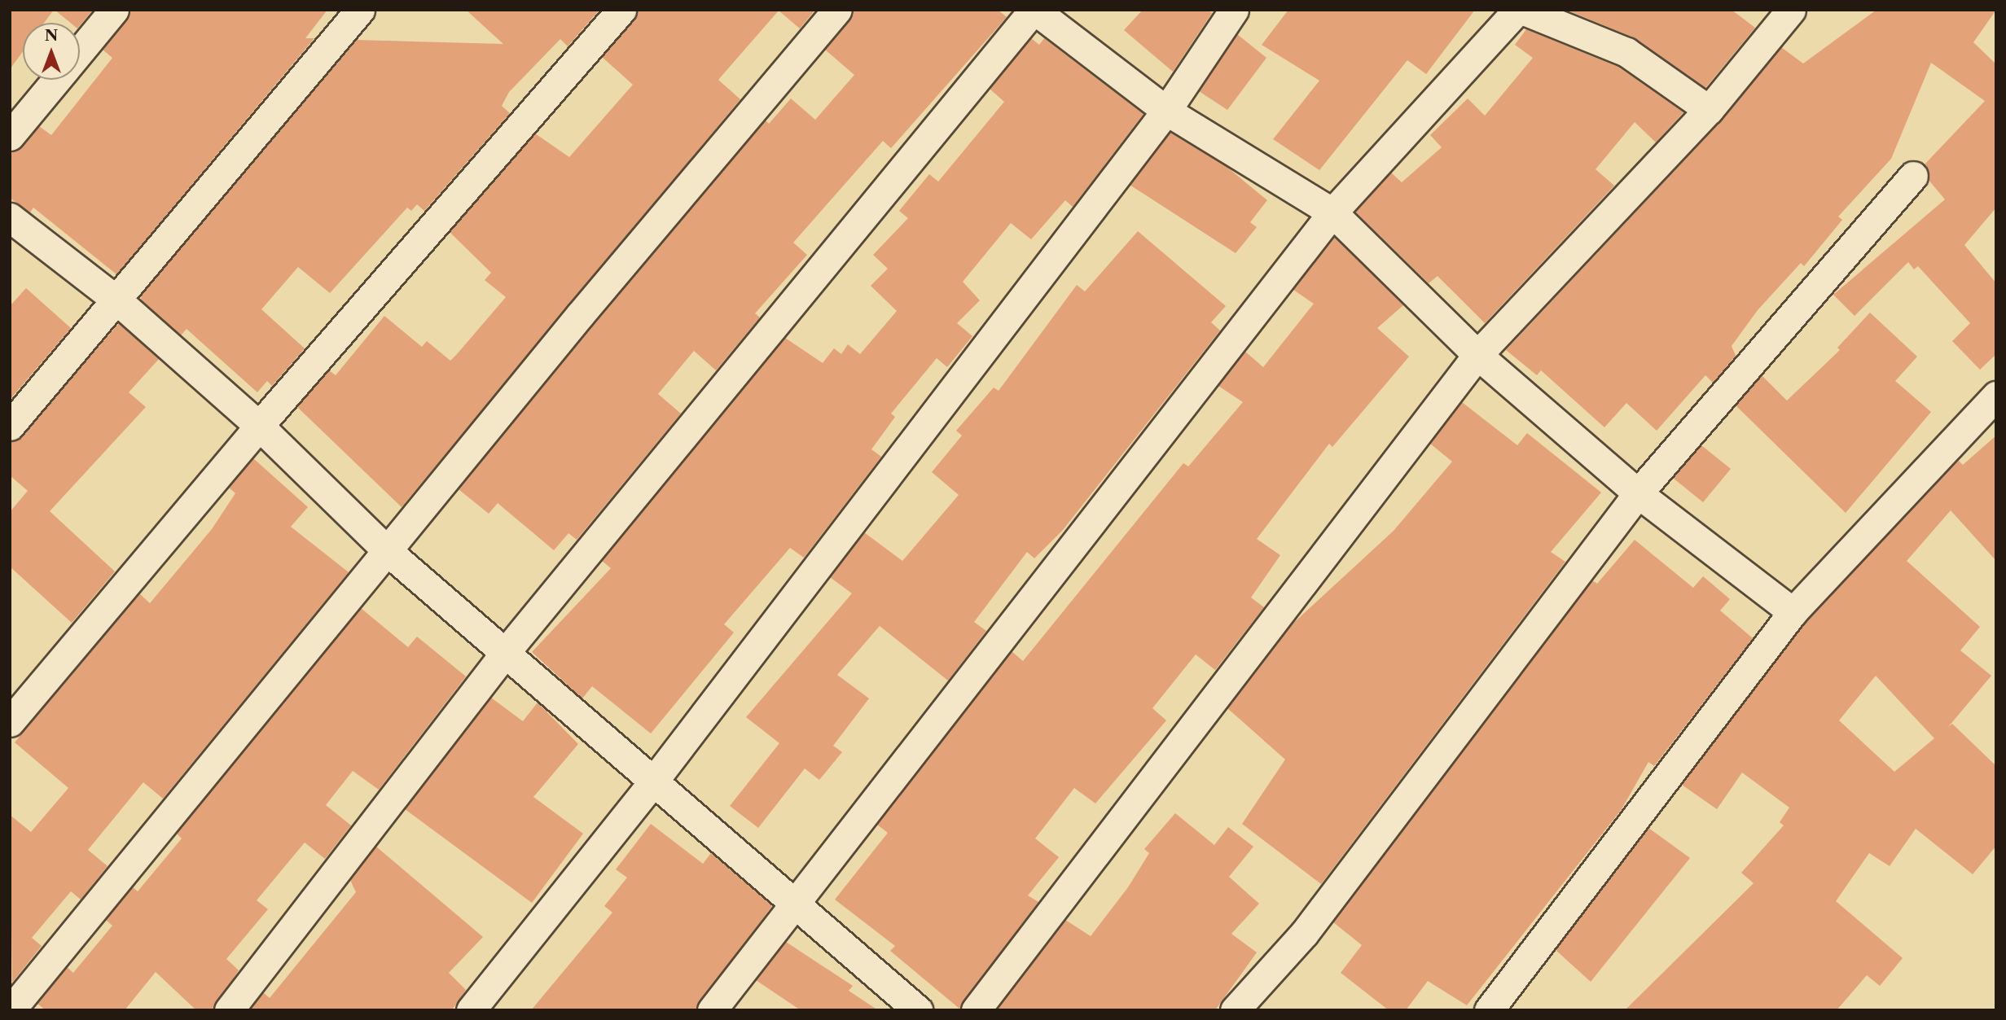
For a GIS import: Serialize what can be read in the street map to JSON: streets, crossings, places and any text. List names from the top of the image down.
{
  "north": "top"
}
